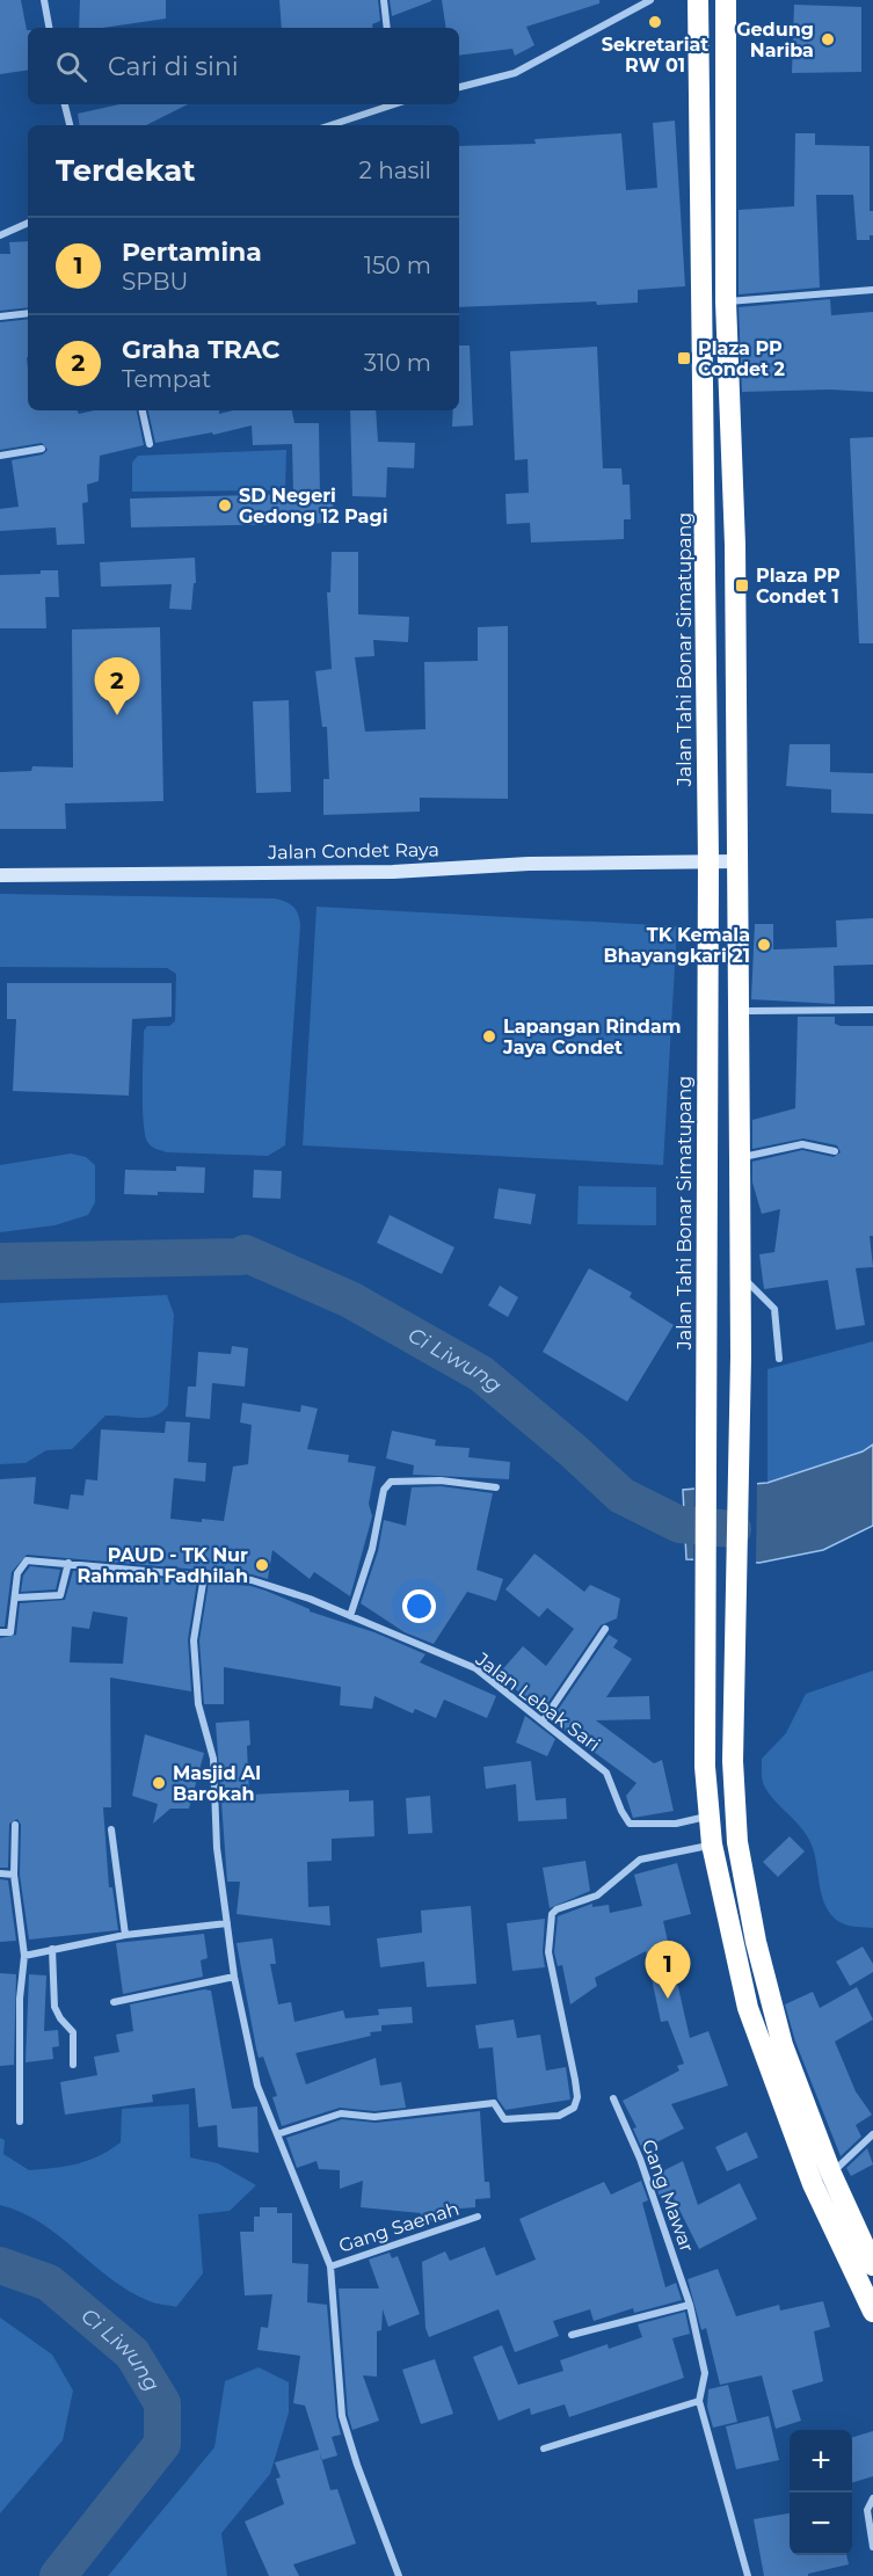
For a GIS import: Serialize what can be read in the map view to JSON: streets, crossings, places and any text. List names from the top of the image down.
{
  "streets": {
    "highway": ["Jalan Tahi Bonar Simatupang"],
    "street": [
      "Jalan Condet Raya",
      "Jalan Lebak Sari",
      "Gang Mawar",
      "Gang Saenah"
    ]
  },
  "crossings": [
    ["Jalan Tahi Bonar Simatupang", "Jalan Condet Raya"],
    ["Jalan Tahi Bonar Simatupang", "Jalan Lebak Sari"]
  ],
  "water": ["Ci Liwung"],
  "places": {
    "other": [
      "Sekretariat RW 01",
      "Gedung Nariba",
      "SD Negeri Gedong 12 Pagi",
      "TK Kemala Bhayangkari 21",
      "Lapangan Rindam Jaya Condet",
      "PAUD - TK Nur Rahmah Fadhilah",
      "Masjid Al Barokah"
    ],
    "transit": ["Plaza PP Condet 2", "Plaza PP Condet 1"]
  },
  "page": {
    "search": "Cari di sini",
    "heading": ["Terdekat", "2 hasil"],
    "list": [
      {
        "mark": "1",
        "name": "Pertamina",
        "note": "SPBU",
        "value": "150 m"
      },
      {
        "mark": "2",
        "name": "Graha TRAC",
        "note": "Tempat",
        "value": "310 m"
      }
    ],
    "pins": ["2", "1"],
    "map_buttons": ["+", "−"]
  }
}
